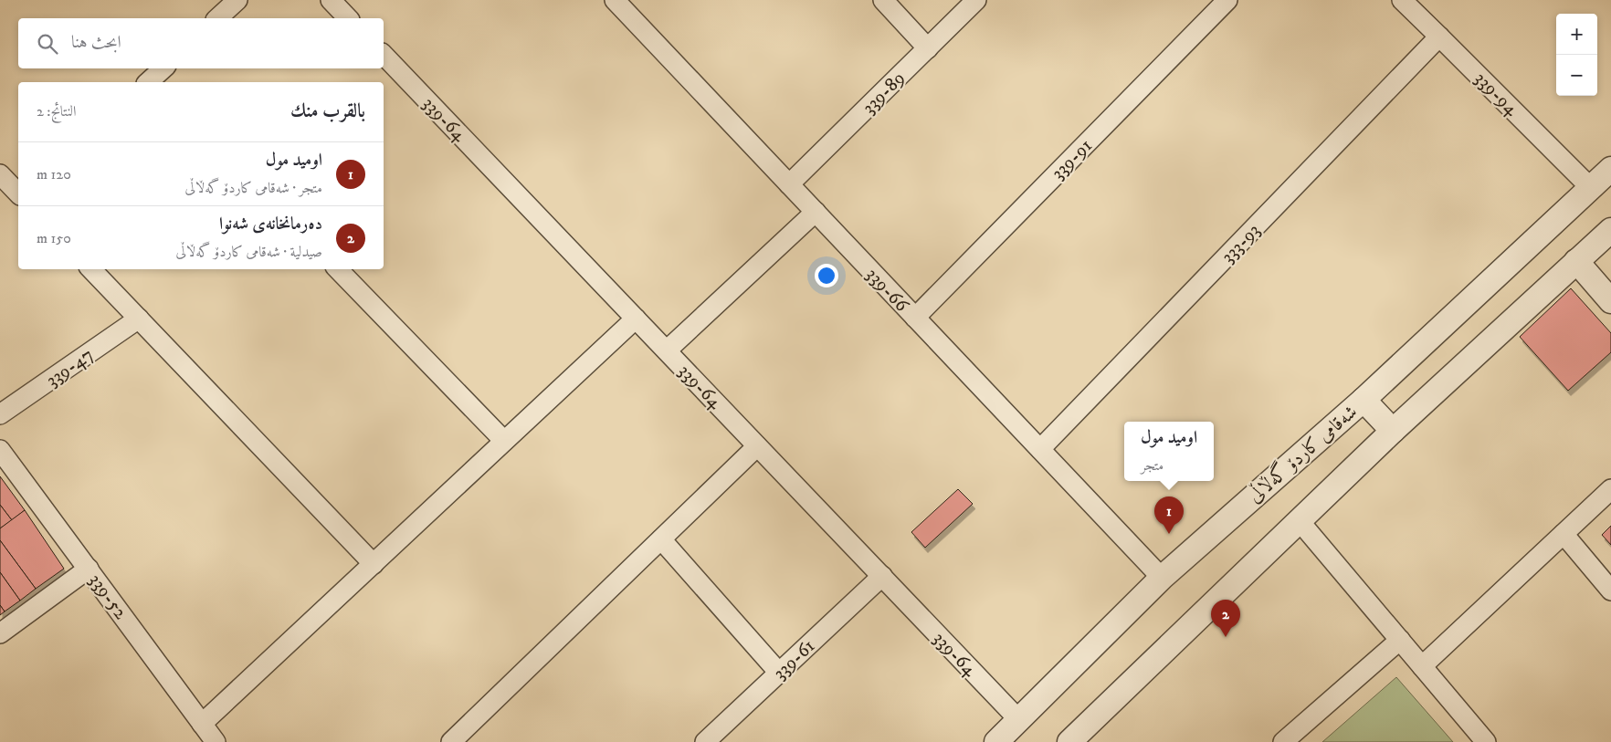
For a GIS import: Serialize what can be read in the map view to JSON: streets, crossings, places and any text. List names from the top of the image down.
{
  "streets": {
    "street": [
      "339-89",
      "339-94",
      "339-64",
      "339-91",
      "333-93",
      "339-66",
      "339-47",
      "شەقامی کاردۆ گەڵاڵی",
      "339-52",
      "339-61"
    ]
  },
  "crossings": [
    ["339-89", "339-66"],
    ["339-94", "333-93"],
    ["339-94", "شەقامی کاردۆ گەڵاڵی"],
    ["339-64", "شەقامی کاردۆ گەڵاڵی"],
    ["339-64", "339-61"],
    ["339-91", "339-66"],
    ["333-93", "339-66"],
    ["339-66", "شەقامی کاردۆ گەڵاڵی"]
  ],
  "page": {
    "map_buttons": ["+", "−"],
    "search": "ابحث هنا",
    "heading": ["بالقرب منك", "النتائج: 2"],
    "list": [
      {
        "mark": "1",
        "name": "اوميد مول",
        "note": "متجر · شەقامی کاردۆ گەڵاڵی",
        "value": "120 m"
      },
      {
        "mark": "2",
        "name": "دەرمانخانەی شەنوا",
        "note": "صيدلية · شەقامی کاردۆ گەڵاڵی",
        "value": "150 m"
      }
    ],
    "popup": ["اوميد مول", "متجر"],
    "pins": ["1", "2"]
  }
}
